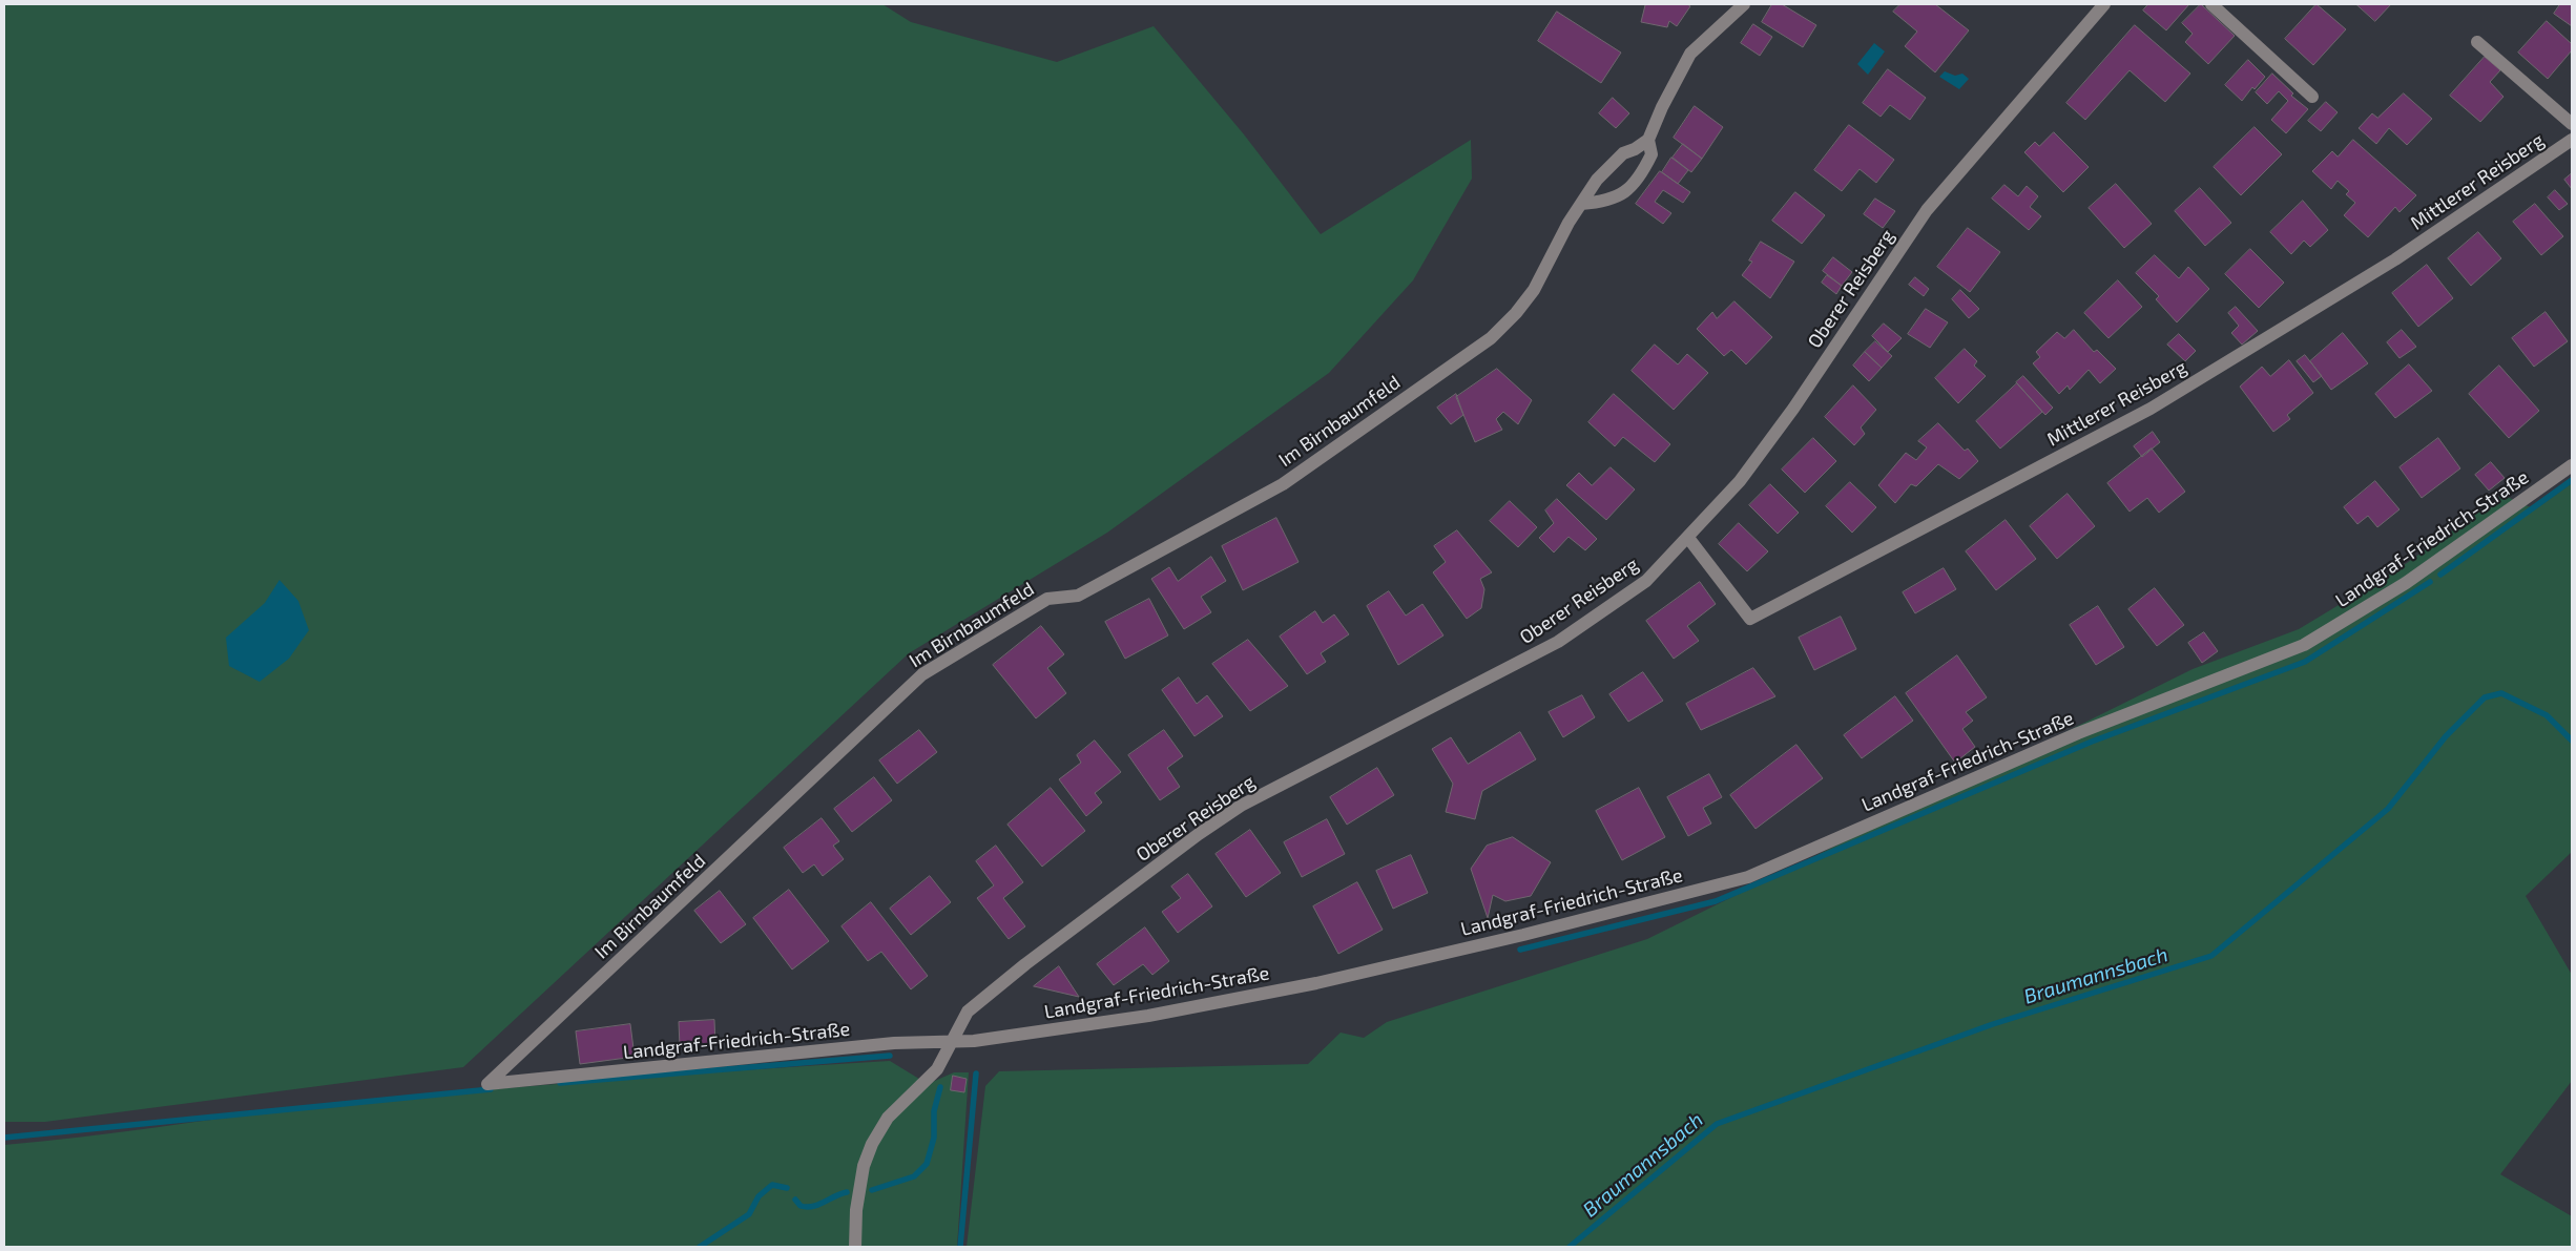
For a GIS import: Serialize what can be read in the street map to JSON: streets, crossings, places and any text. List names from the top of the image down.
{
  "streets": {
    "street": [
      "Mittlerer Reisberg",
      "Oberer Reisberg",
      "Im Birnbaumfeld",
      "Landgraf-Friedrich-Straße"
    ]
  },
  "crossings": [
    ["Mittlerer Reisberg", "Oberer Reisberg"],
    ["Oberer Reisberg", "Landgraf-Friedrich-Straße"],
    ["Im Birnbaumfeld", "Landgraf-Friedrich-Straße"]
  ],
  "water": ["Braumannsbach"]
}
